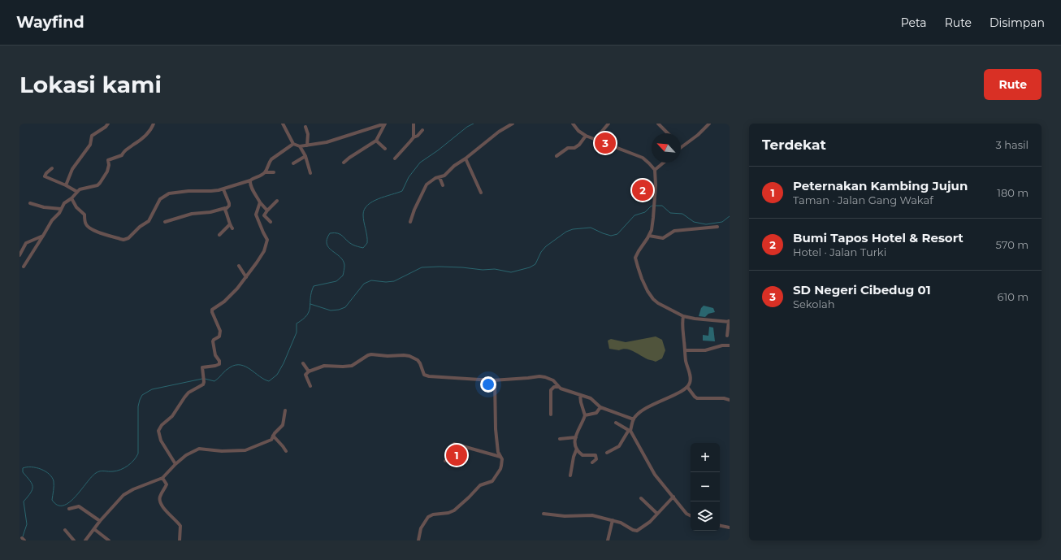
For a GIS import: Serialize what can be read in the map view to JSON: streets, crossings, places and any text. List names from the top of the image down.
{
  "north": "top left",
  "page": {
    "header": "Wayfind",
    "nav": ["Peta", "Rute", "Disimpan"],
    "buttons": "Rute",
    "title": "Lokasi kami",
    "heading": ["Terdekat", "3 hasil"],
    "pins": ["3", "2", "1"],
    "list": [
      {
        "mark": "1",
        "name": "Peternakan Kambing Jujun",
        "note": "Taman · Jalan Gang Wakaf",
        "value": "180 m"
      },
      {
        "mark": "2",
        "name": "Bumi Tapos Hotel & Resort",
        "note": "Hotel · Jalan Turki",
        "value": "570 m"
      },
      {
        "mark": "3",
        "name": "SD Negeri Cibedug 01",
        "note": "Sekolah",
        "value": "610 m"
      }
    ],
    "map_buttons": ["+", "−"]
  }
}
